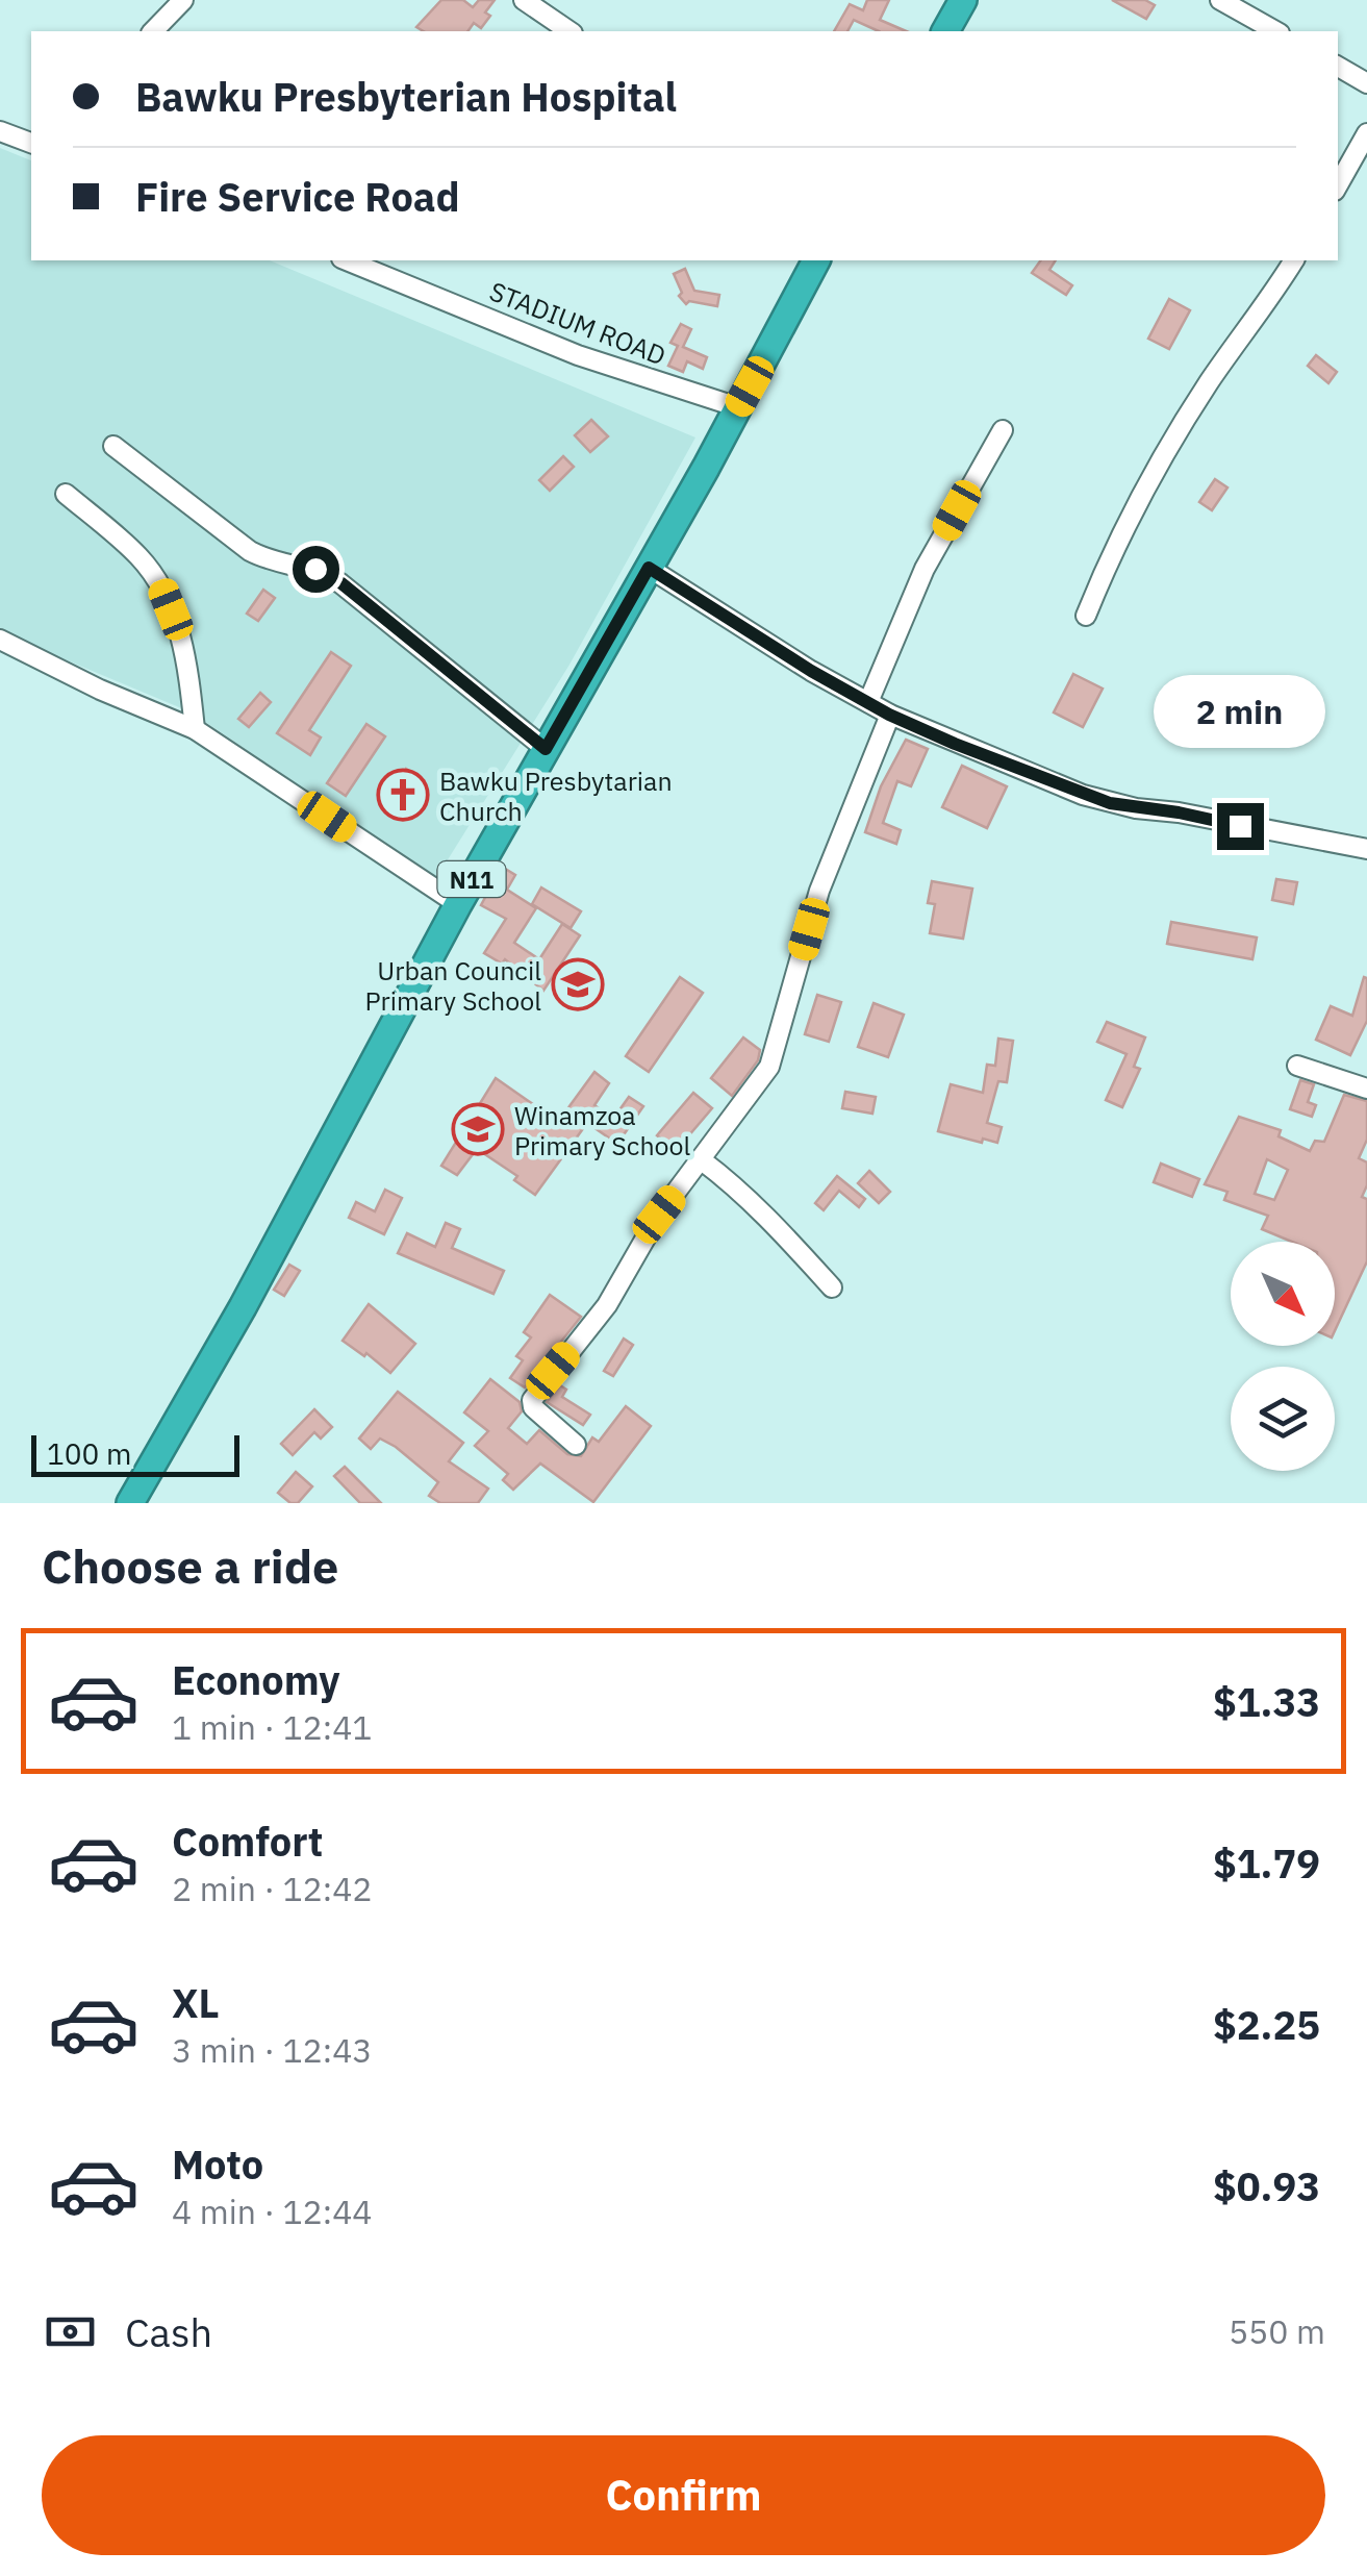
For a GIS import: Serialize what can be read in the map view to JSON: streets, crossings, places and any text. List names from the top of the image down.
{
  "streets": {
    "highway": ["N11"],
    "street": ["STADIUM ROAD"]
  },
  "crossings": [
    ["STADIUM ROAD", "N11"]
  ],
  "places": {
    "church": ["Bawku Presbytarian Church"],
    "school or university": ["Urban Council Primary School", "Winamzoa Primary School"]
  },
  "scale_bar": "100 m",
  "north": "bottom right",
  "page": {
    "banner": ["Bawku Presbyterian Hospital", "Fire Service Road"],
    "bubble": "2 min",
    "scale": "100 m",
    "heading": "Choose a ride",
    "list": [
      {
        "name": "Economy",
        "note": "1 min · 12:41",
        "value": "$1.33"
      },
      {
        "name": "Comfort",
        "note": "2 min · 12:42",
        "value": "$1.79"
      },
      {
        "name": "XL",
        "note": "3 min · 12:43",
        "value": "$2.25"
      },
      {
        "name": "Moto",
        "note": "4 min · 12:44",
        "value": "$0.93"
      }
    ],
    "pay": ["Cash", "550 m"],
    "buttons": "Confirm"
  }
}
